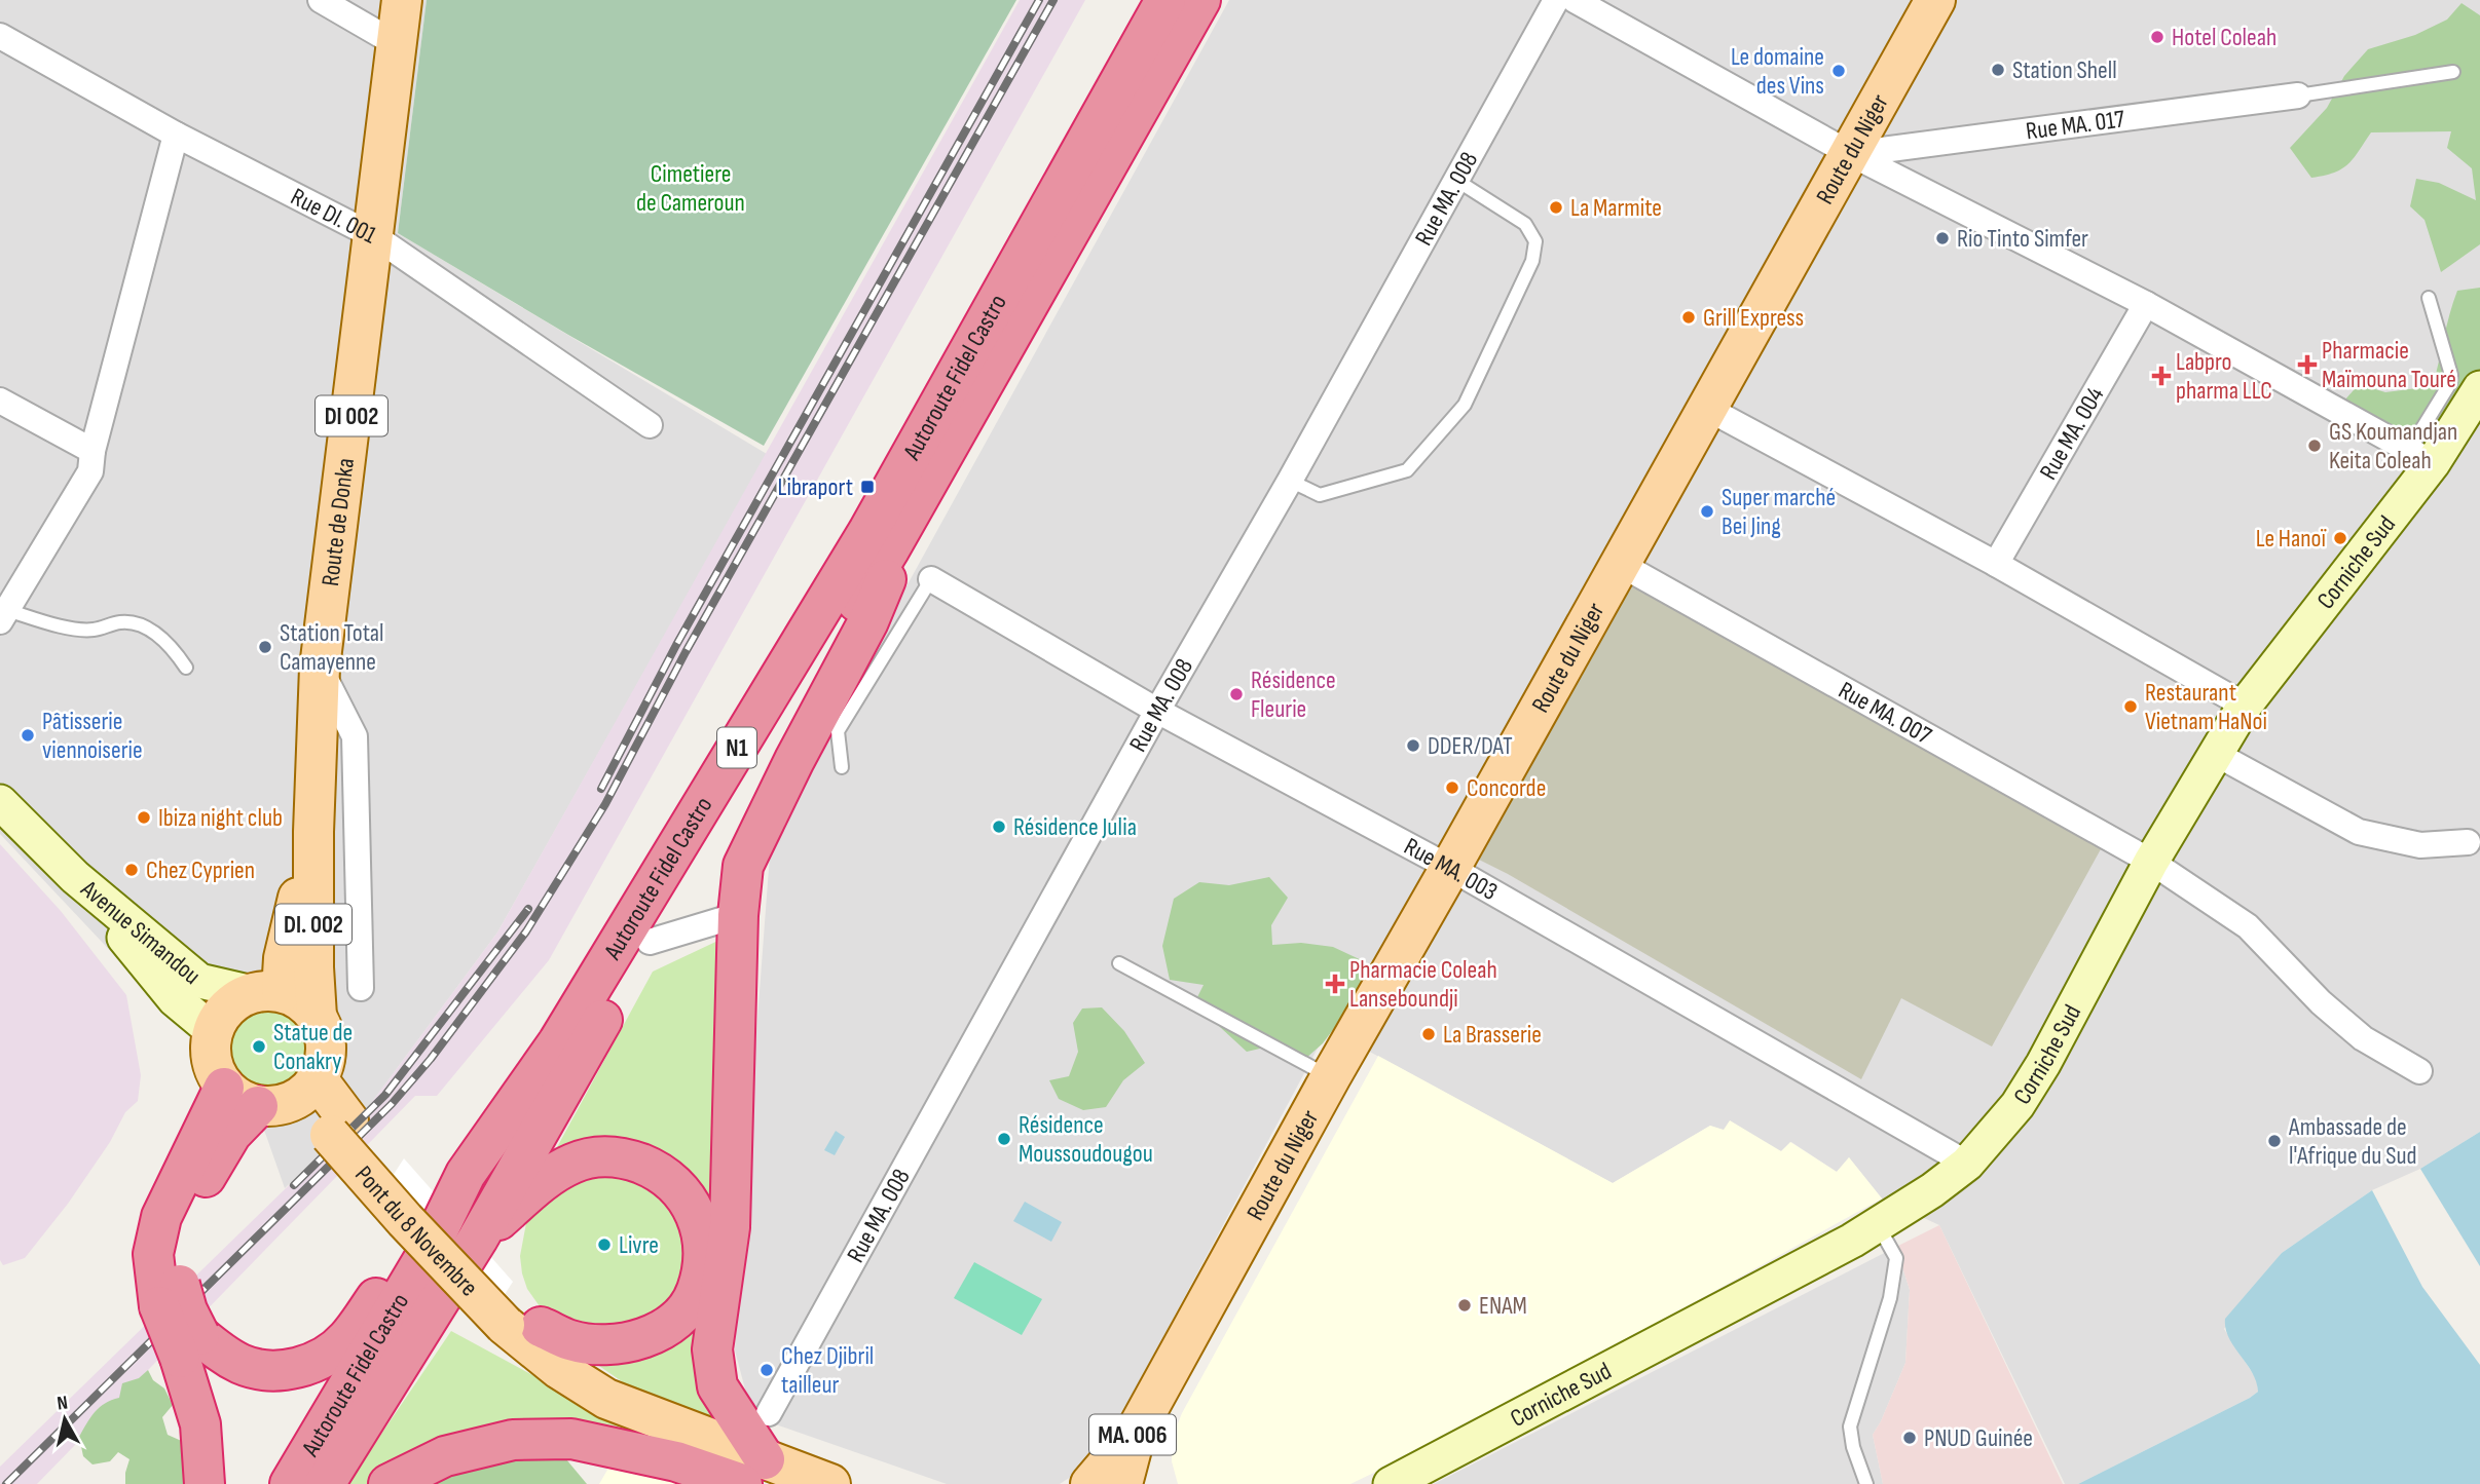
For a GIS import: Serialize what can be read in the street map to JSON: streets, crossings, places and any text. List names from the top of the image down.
{
  "streets": {
    "highway": ["Autoroute Fidel Castro", "N1"],
    "main road": [
      "Route du Niger",
      "DI 002",
      "Route de Donka",
      "Corniche Sud",
      "DI. 002",
      "Avenue Simandou",
      "Pont du 8 Novembre",
      "MA. 006"
    ],
    "street": [
      "Rue MA. 017",
      "Rue MA. 008",
      "Rue DI. 001",
      "Rue MA. 004",
      "Rue MA. 007",
      "Rue MA. 003"
    ]
  },
  "crossings": [
    ["Rue MA. 017", "Route du Niger"],
    ["Route du Niger", "Rue MA. 007"],
    ["Route du Niger", "Rue MA. 003"],
    ["Rue MA. 008", "Rue MA. 003"],
    ["Rue DI. 001", "Route de Donka"],
    ["Route de Donka", "Avenue Simandou"],
    ["Route de Donka", "Pont du 8 Novembre"],
    ["Corniche Sud", "Rue MA. 007"],
    ["Corniche Sud", "Rue MA. 003"],
    ["Avenue Simandou", "Pont du 8 Novembre"]
  ],
  "parks": ["Cimetiere de Cameroun"],
  "places": {
    "other": [
      "Hotel Coleah",
      "Station Shell",
      "Le domaine des Vins",
      "La Marmite",
      "Rio Tinto Simfer",
      "Grill Express",
      "GS Koumandjan Keita Coleah",
      "Super marché Bei Jing",
      "Le Hanoï",
      "Station Total Camayenne",
      "Résidence Fleurie",
      "Restaurant Vietnam HaNoi",
      "Pâtisserie viennoiserie",
      "DDER/DAT",
      "Concorde",
      "Ibiza night club",
      "Résidence Julia",
      "Chez Cyprien",
      "La Brasserie",
      "Statue de Conakry",
      "Résidence Moussoudougou",
      "Ambassade de l'Afrique du Sud",
      "Livre",
      "ENAM",
      "Chez Djibril tailleur",
      "PNUD Guinée"
    ],
    "health": ["Pharmacie Maïmouna Touré", "Labpro pharma LLC", "Pharmacie Coleah Lanseboundji"],
    "transit": ["Libraport"]
  },
  "north": "top"
}
